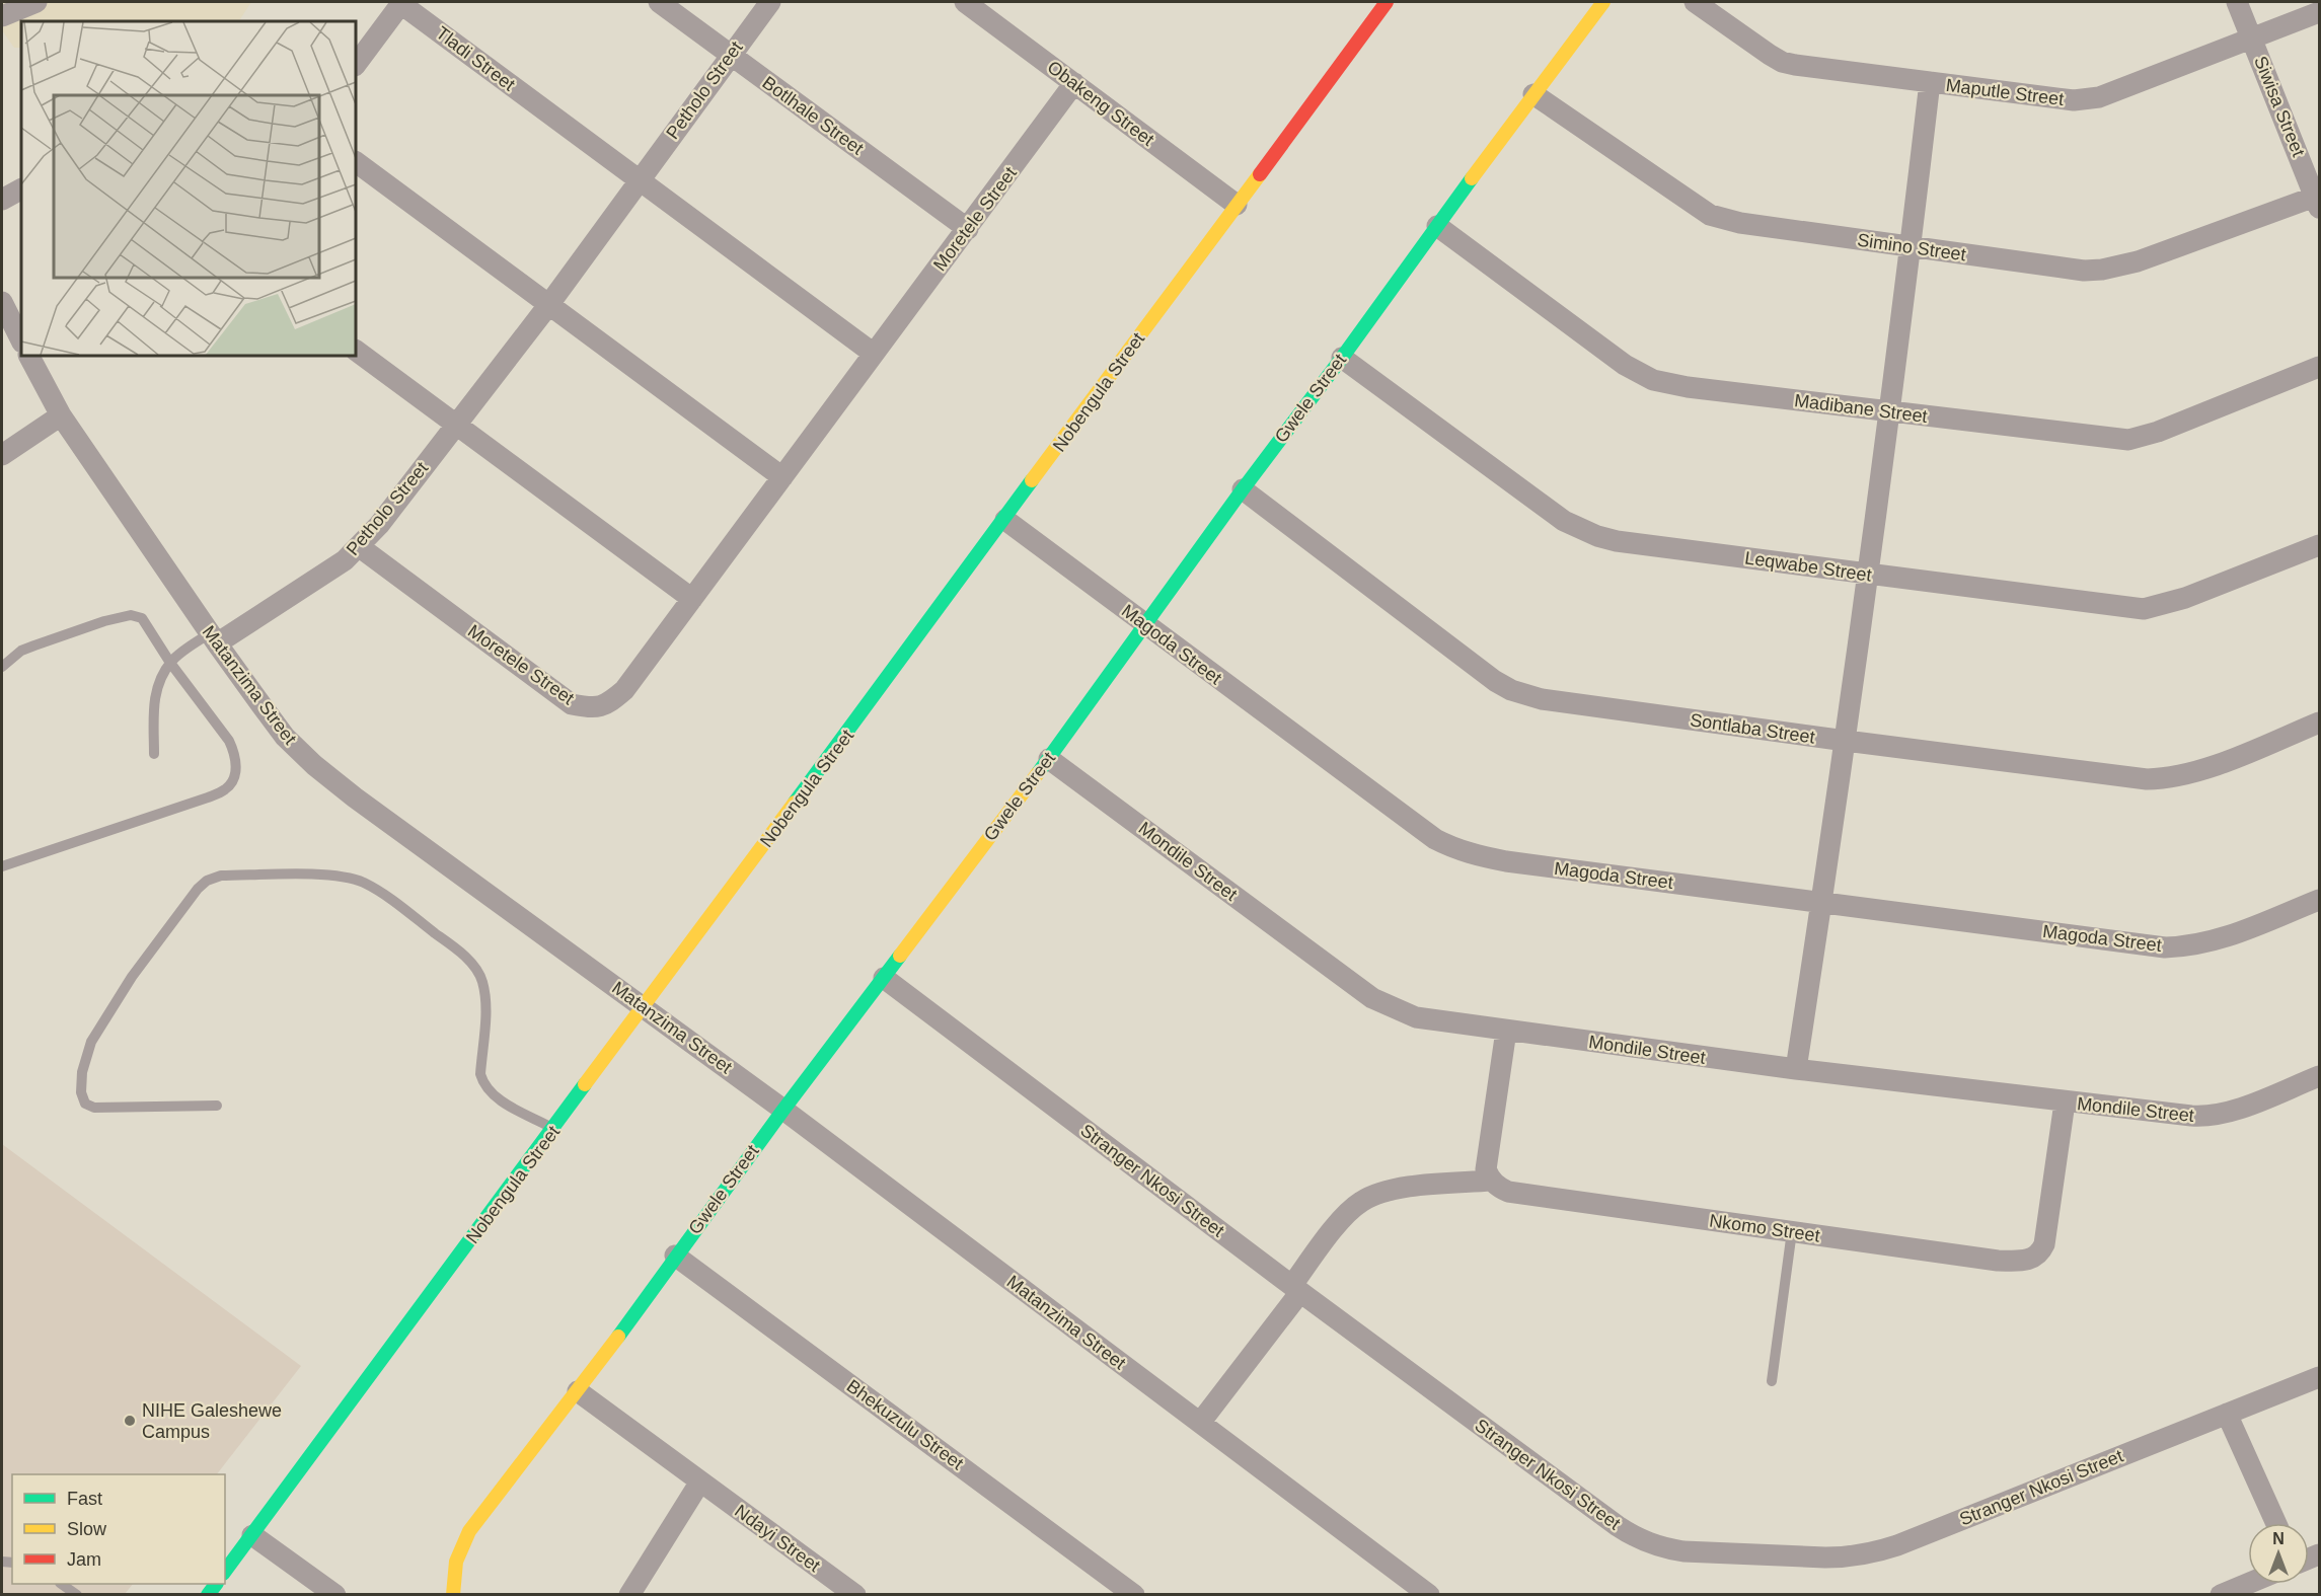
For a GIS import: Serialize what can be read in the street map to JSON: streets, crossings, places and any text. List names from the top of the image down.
{
  "streets": {
    "street": [
      "Tladi Street",
      "Petholo Street",
      "Maputle Street",
      "Obakeng Street",
      "Siwisa Street",
      "Botlhale Street",
      "Moretele Street",
      "Simino Street",
      "Nobengula Street",
      "Gwele Street",
      "Madibane Street",
      "Leqwabe Street",
      "Magoda Street",
      "Matanzima Street",
      "Sontlaba Street",
      "Mondile Street",
      "Stranger Nkosi Street",
      "Nkomo Street",
      "Bhekuzulu Street",
      "Ndayi Street"
    ]
  },
  "crossings": [
    ["Tladi Street", "Petholo Street"],
    ["Petholo Street", "Botlhale Street"],
    ["Petholo Street", "Moretele Street"],
    ["Petholo Street", "Matanzima Street"],
    ["Maputle Street", "Siwisa Street"],
    ["Obakeng Street", "Moretele Street"],
    ["Obakeng Street", "Nobengula Street"],
    ["Siwisa Street", "Simino Street"],
    ["Botlhale Street", "Moretele Street"],
    ["Simino Street", "Gwele Street"],
    ["Nobengula Street", "Magoda Street"],
    ["Nobengula Street", "Matanzima Street"],
    ["Gwele Street", "Madibane Street"],
    ["Gwele Street", "Leqwabe Street"],
    ["Gwele Street", "Magoda Street"],
    ["Gwele Street", "Matanzima Street"],
    ["Gwele Street", "Sontlaba Street"],
    ["Gwele Street", "Mondile Street"],
    ["Gwele Street", "Stranger Nkosi Street"],
    ["Gwele Street", "Bhekuzulu Street"],
    ["Gwele Street", "Ndayi Street"],
    ["Mondile Street", "Nkomo Street"]
  ],
  "places": ["NIHE Galeshewe Campus"],
  "legend": ["Fast", "Slow", "Jam"],
  "north": "top"
}
